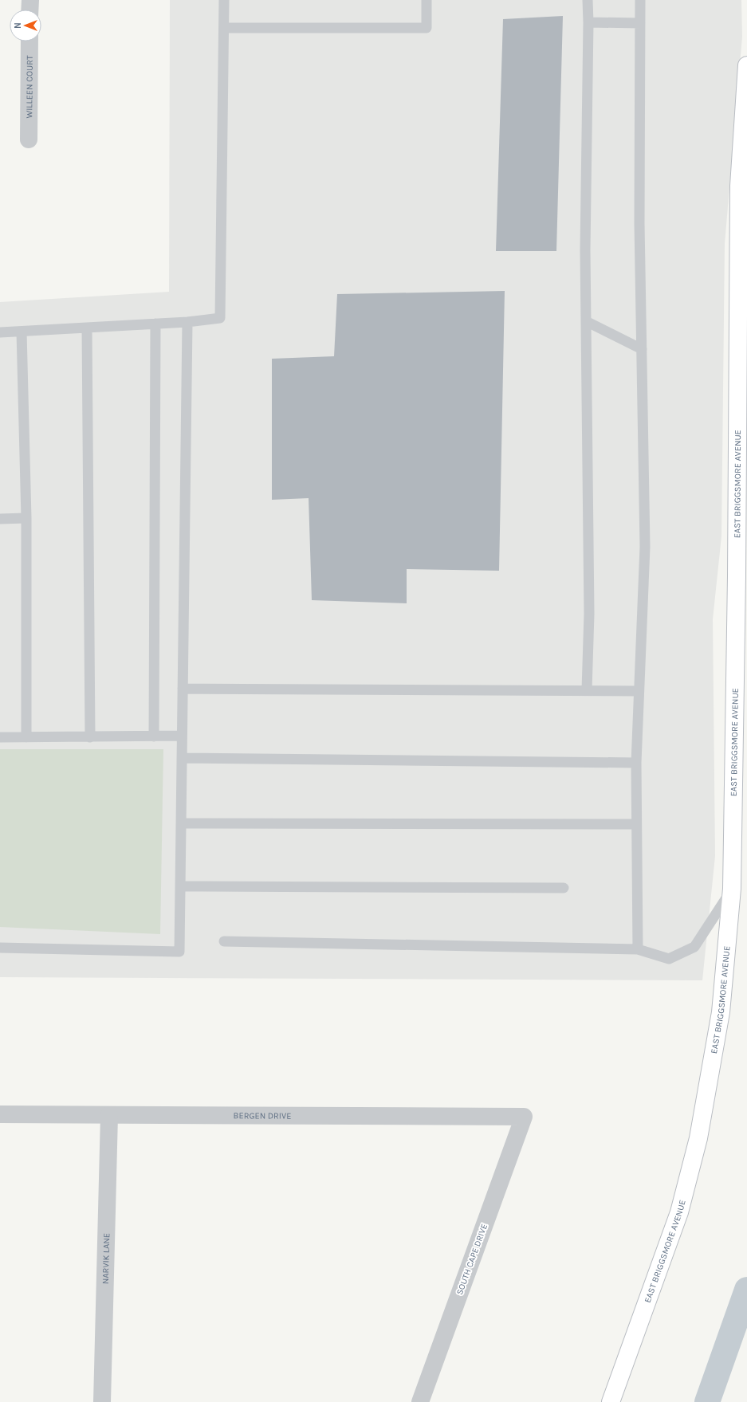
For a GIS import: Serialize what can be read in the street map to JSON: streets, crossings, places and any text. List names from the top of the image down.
{
  "streets": {
    "main road": ["EAST BRIGGSMORE AVENUE"],
    "street": [
      "WILLEEN COURT",
      "BERGEN DRIVE",
      "NARVIK LANE",
      "SOUTH CAPE DRIVE"
    ]
  },
  "crossings": [
    ["BERGEN DRIVE", "NARVIK LANE"],
    ["BERGEN DRIVE", "SOUTH CAPE DRIVE"]
  ],
  "north": "left"
}
